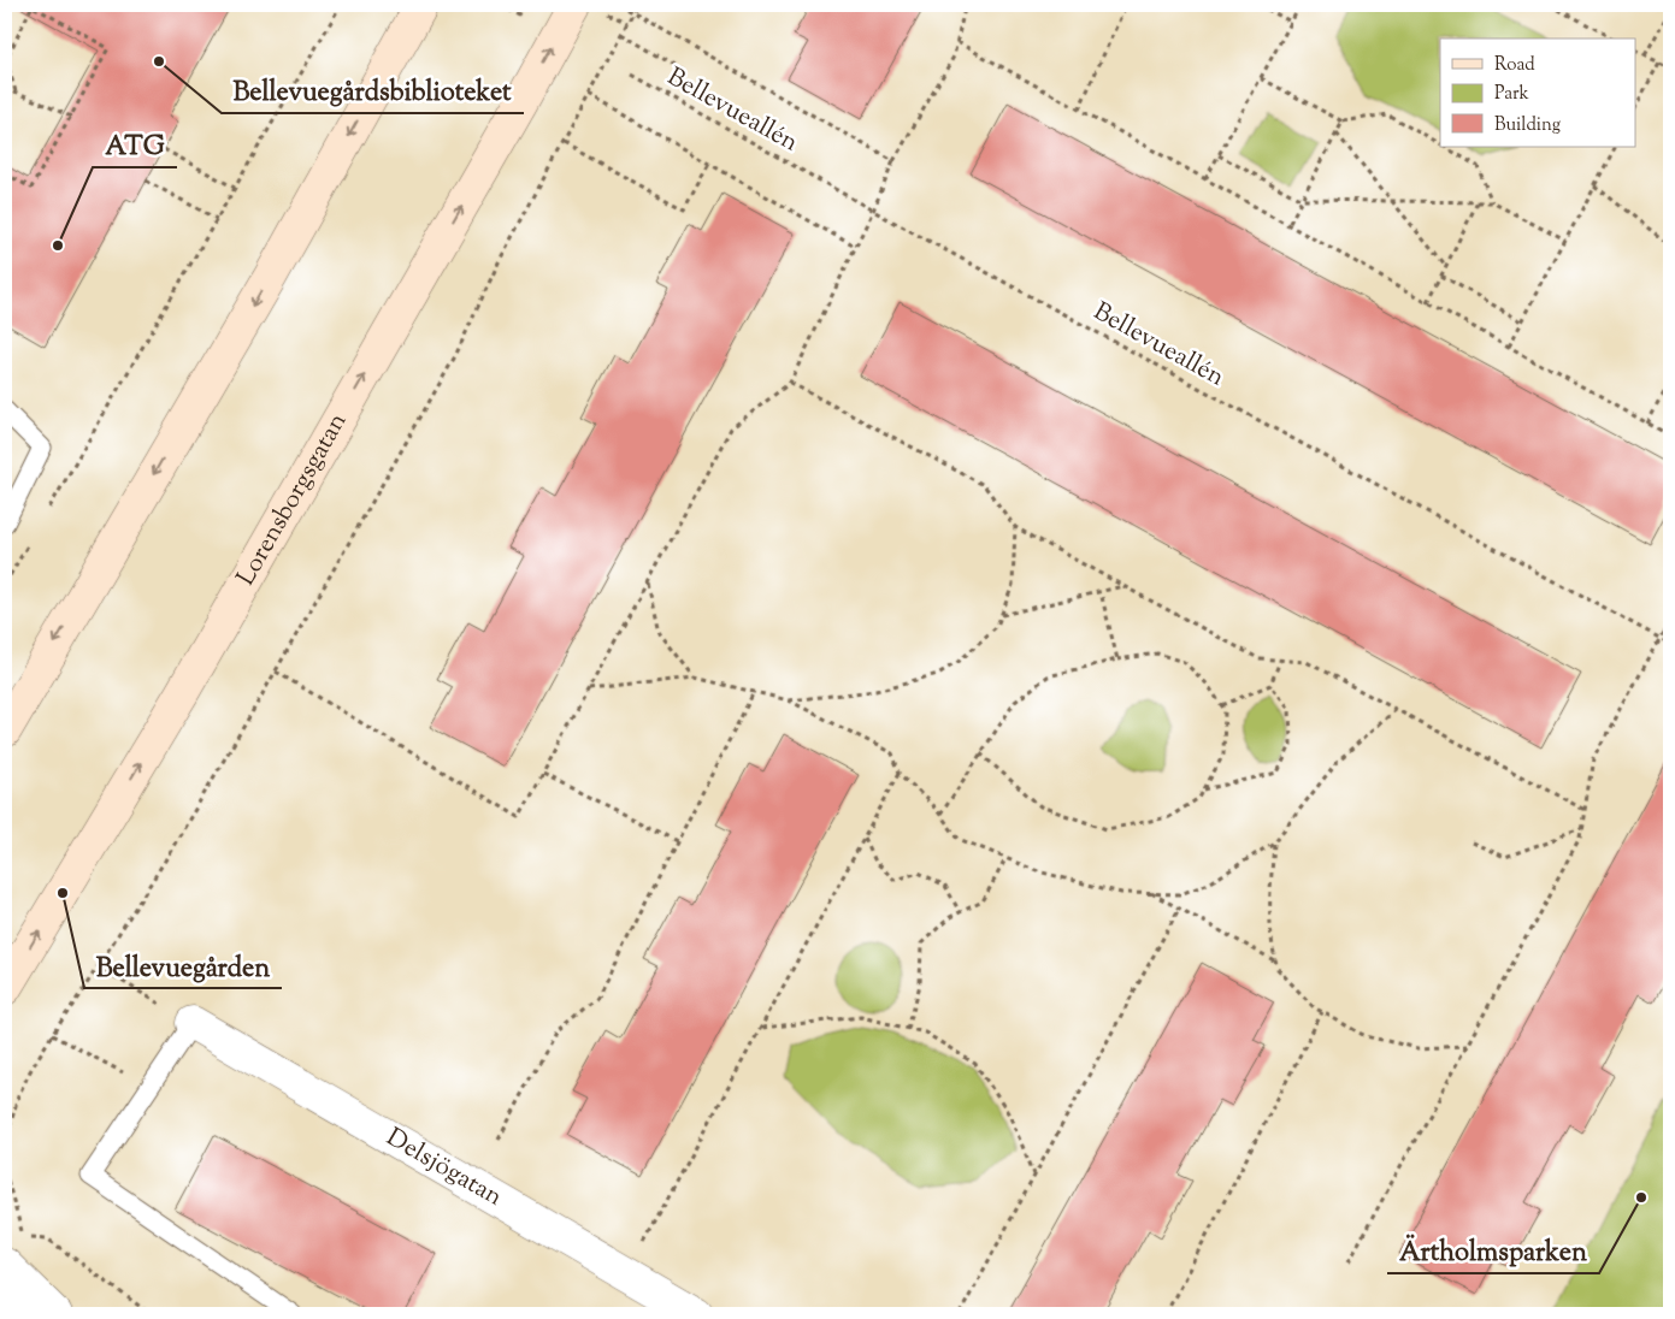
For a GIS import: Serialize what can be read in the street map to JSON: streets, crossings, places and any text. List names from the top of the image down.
{
  "streets": {
    "main road": ["Lorensborgsgatan"],
    "street": ["Delsjögatan"],
    "path": ["Bellevueallén"]
  },
  "places": [
    "Bellevuegårdsbiblioteket",
    "ATG",
    "Bellevuegården",
    "Ärtholmsparken"
  ],
  "legend": ["Road", "Park", "Building"]
}
